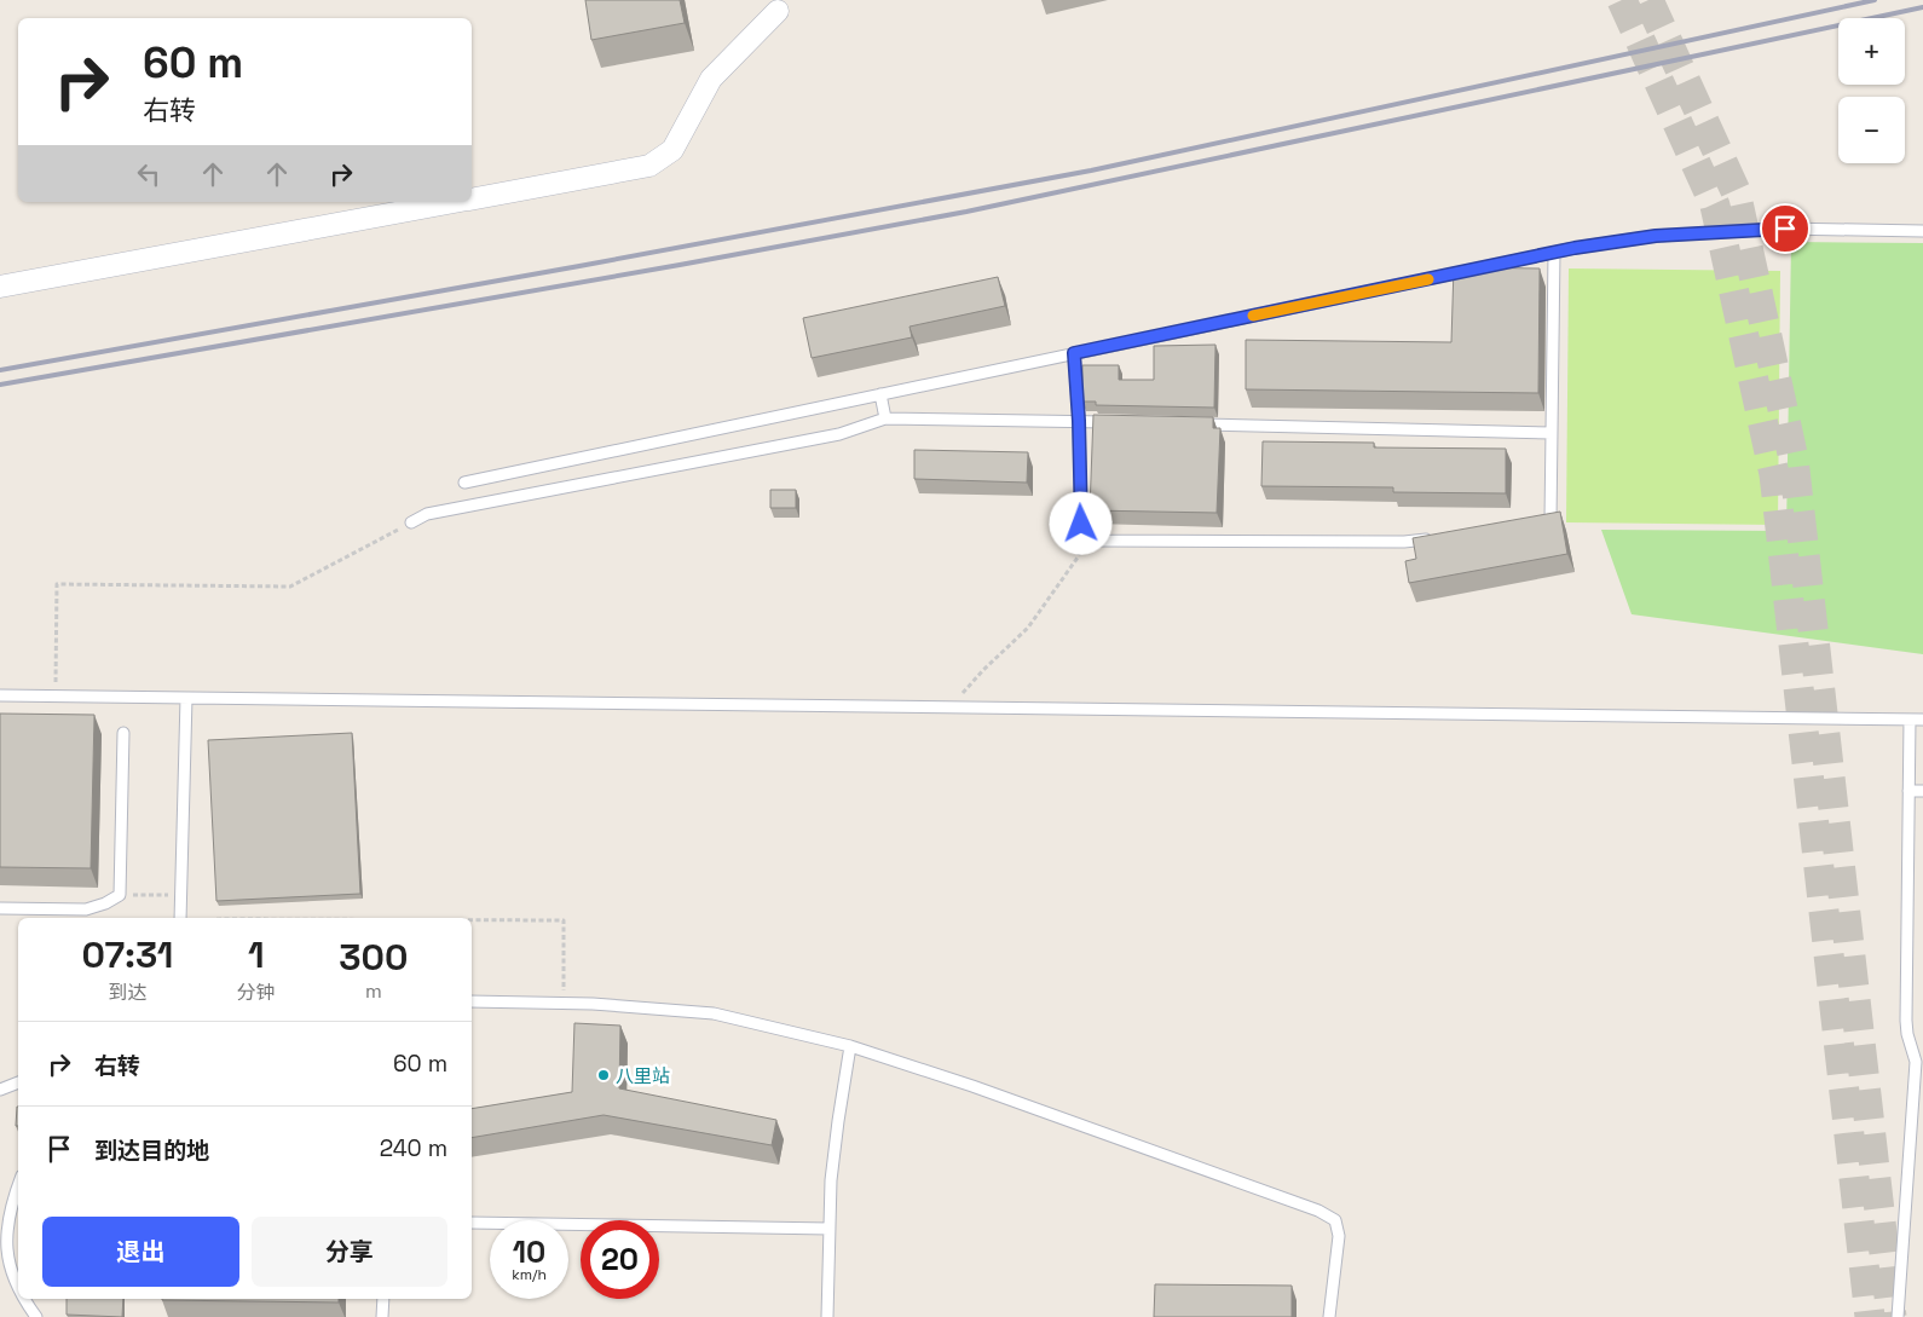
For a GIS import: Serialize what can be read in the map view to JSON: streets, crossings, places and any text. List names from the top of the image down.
{
  "places": ["八里站"],
  "page": {
    "map_buttons": ["+", "−"],
    "turn": ["60 m", "右转"],
    "eta": [
      "07:31",
      "到达",
      "1",
      "分钟",
      "300",
      "m"
    ],
    "list": [
      {
        "name": "右转",
        "value": "60 m"
      },
      {
        "name": "到达目的地",
        "value": "240 m"
      }
    ],
    "buttons": ["退出", "分享"],
    "speed": "10 km/h",
    "limit": "20"
  }
}
